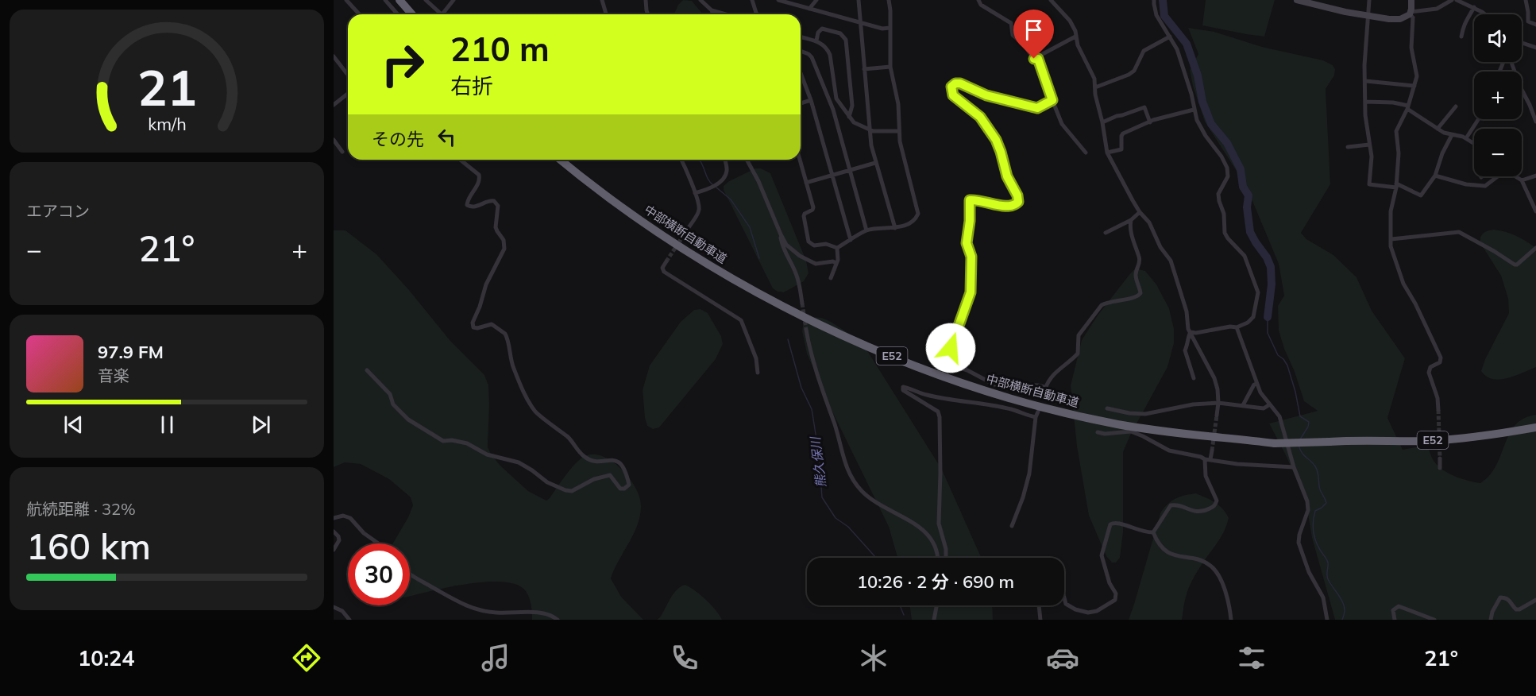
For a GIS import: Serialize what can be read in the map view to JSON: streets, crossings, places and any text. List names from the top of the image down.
{
  "streets": {
    "highway": ["中部横断自動車道", "E52"]
  },
  "water": ["熊久保川"],
  "page": {
    "map_buttons": ["+", "−"],
    "turn": ["210 m", "右折"],
    "then": "その先",
    "tile": [
      "エアコン",
      ["航続距離 · 32%", "160 km"]
    ],
    "heat": ["−", "21°", "+"],
    "song": ["97.9 FM", "音楽"],
    "limit": "30",
    "trip": "10:26 · 2 分 · 690 m",
    "tabs": ["10:24", "21°"],
    "gauge": ["21", "km/h"]
  }
}
